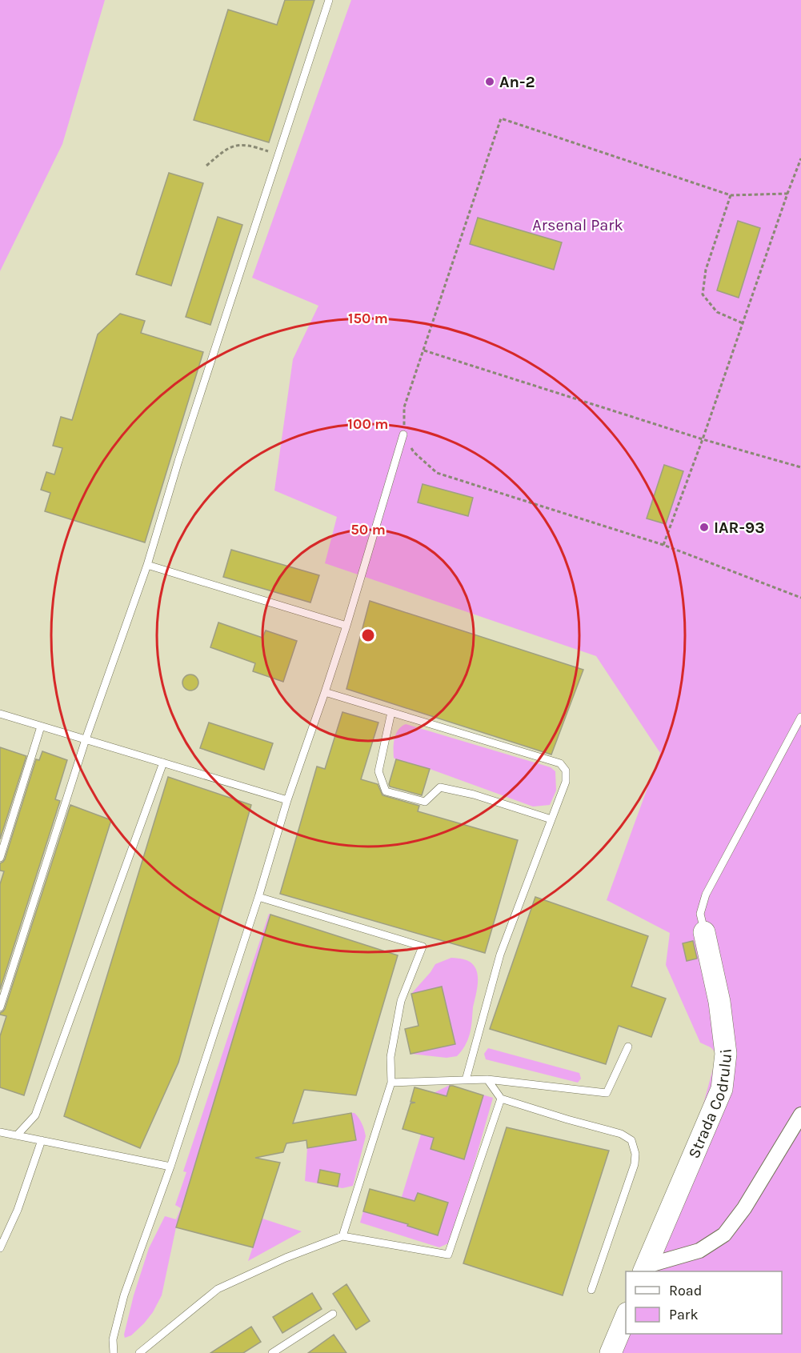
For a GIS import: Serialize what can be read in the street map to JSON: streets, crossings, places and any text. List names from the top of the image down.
{
  "streets": {
    "street": ["Strada Codrului"]
  },
  "parks": ["Arsenal Park"],
  "places": ["An-2", "IAR-93"],
  "legend": ["Road", "Park"],
  "rings": ["150 m", "100 m", "50 m"]
}
